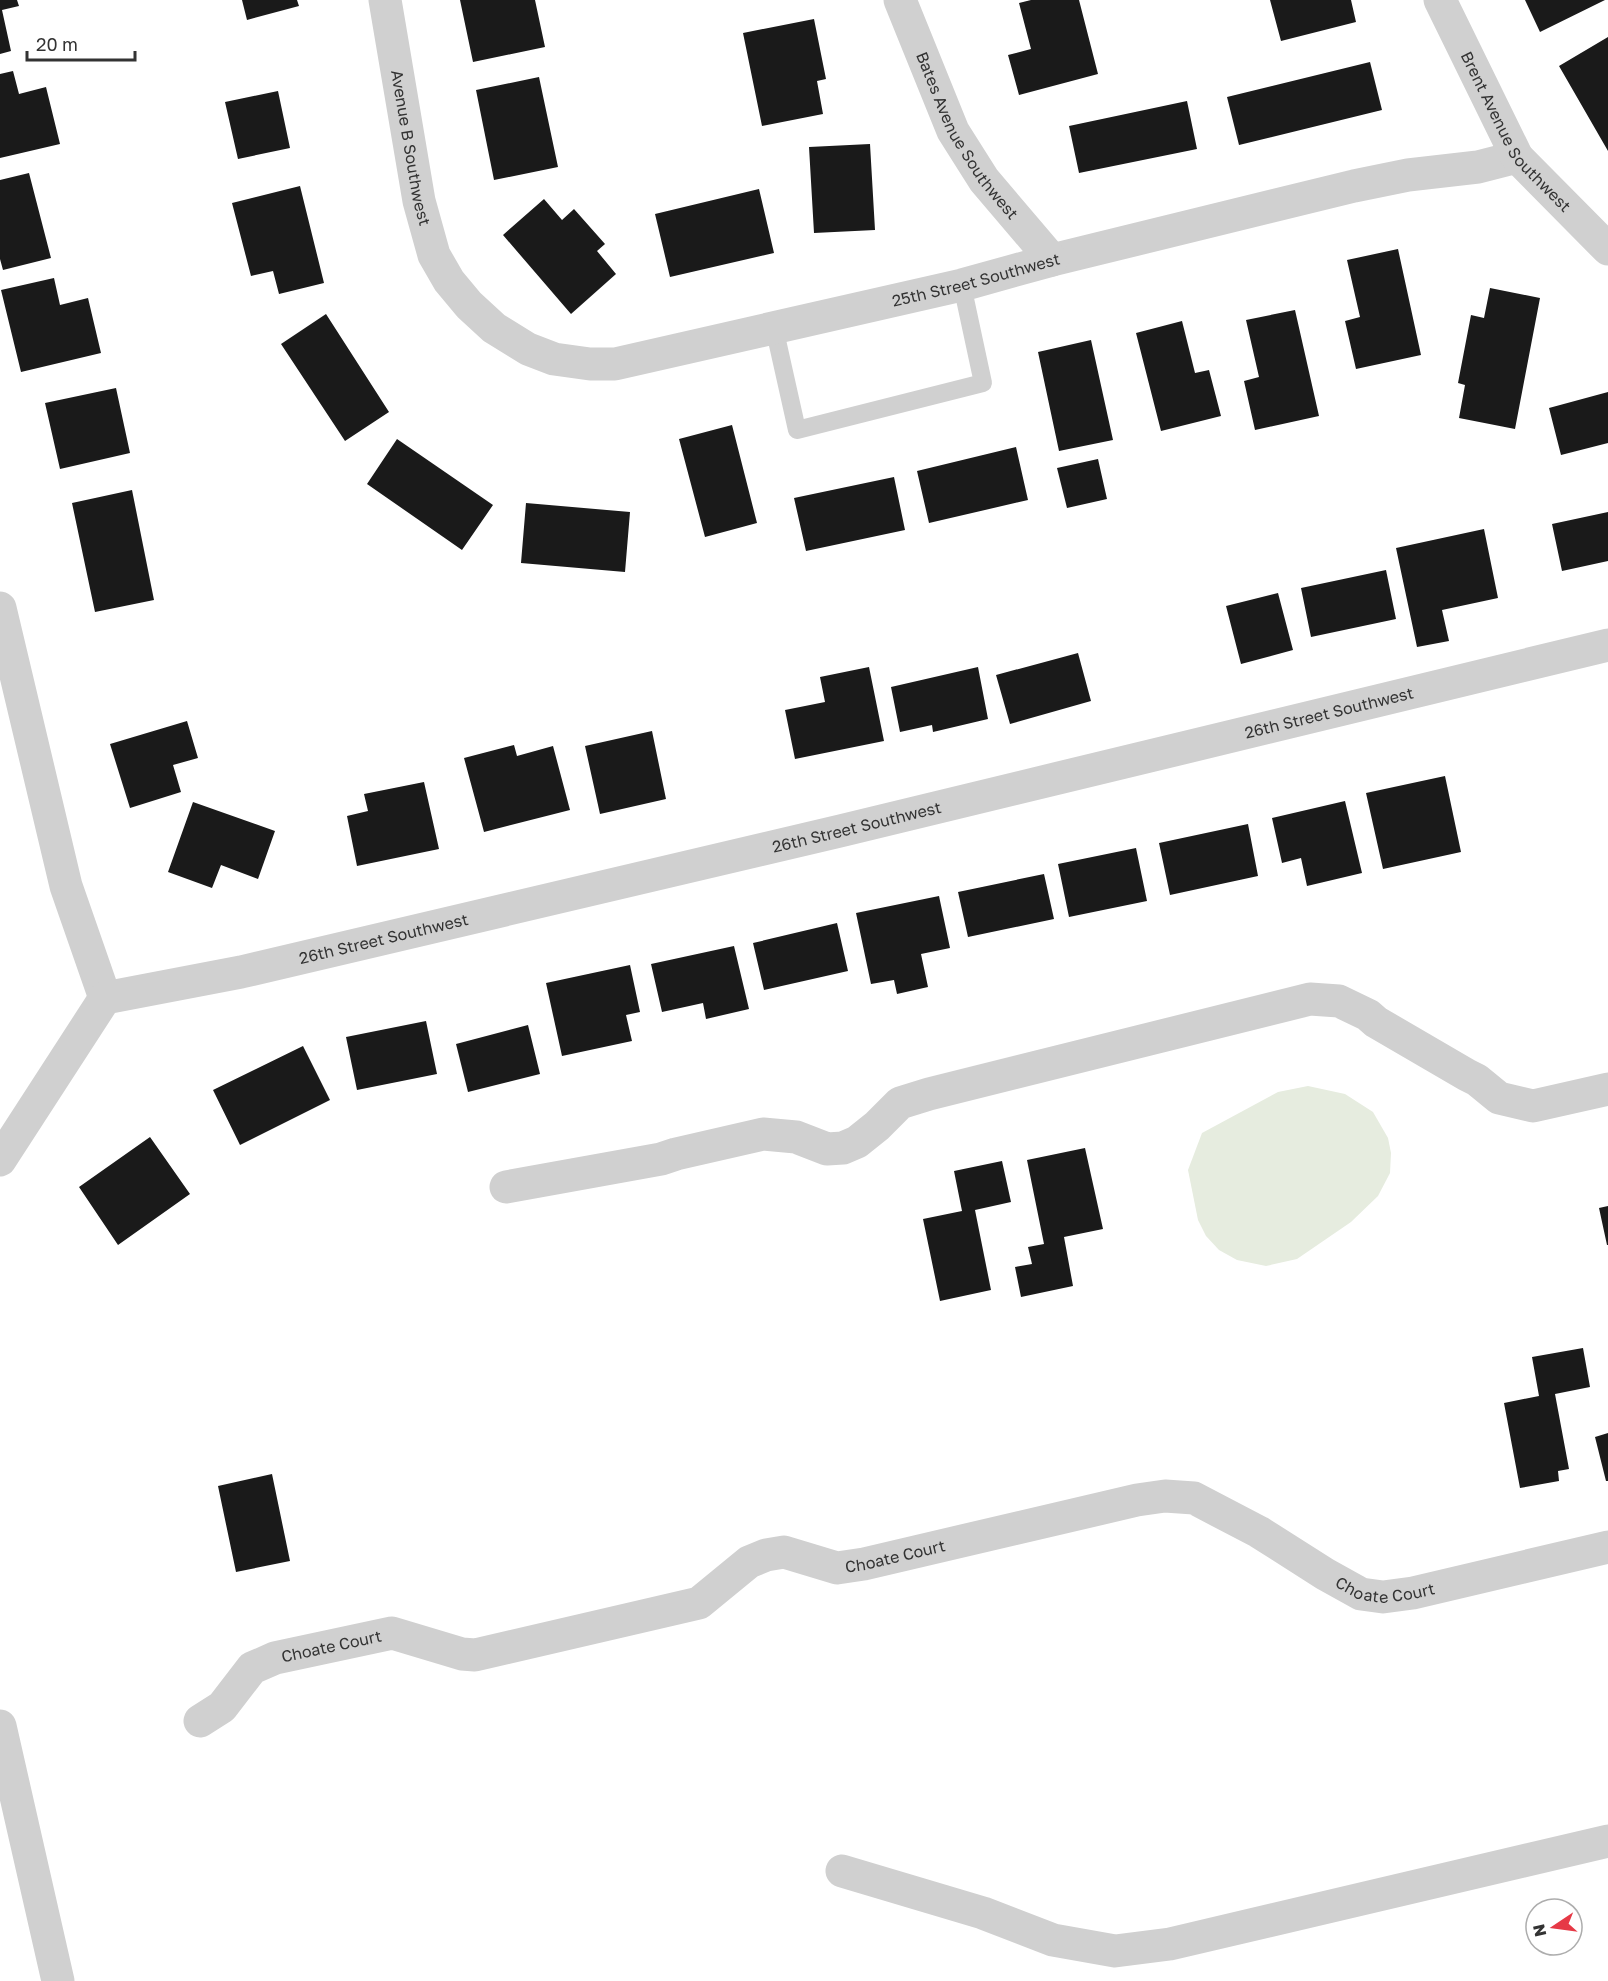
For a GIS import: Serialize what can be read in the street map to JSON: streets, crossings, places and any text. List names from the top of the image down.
{
  "streets": {
    "street": [
      "Brent Avenue Southwest",
      "Bates Avenue Southwest",
      "Avenue B Southwest",
      "25th Street Southwest",
      "26th Street Southwest",
      "Choate Court"
    ]
  },
  "crossings": [
    ["Brent Avenue Southwest", "25th Street Southwest"],
    ["Bates Avenue Southwest", "25th Street Southwest"],
    ["Avenue B Southwest", "25th Street Southwest"]
  ],
  "scale_bar": "20 m",
  "north": "left"
}
